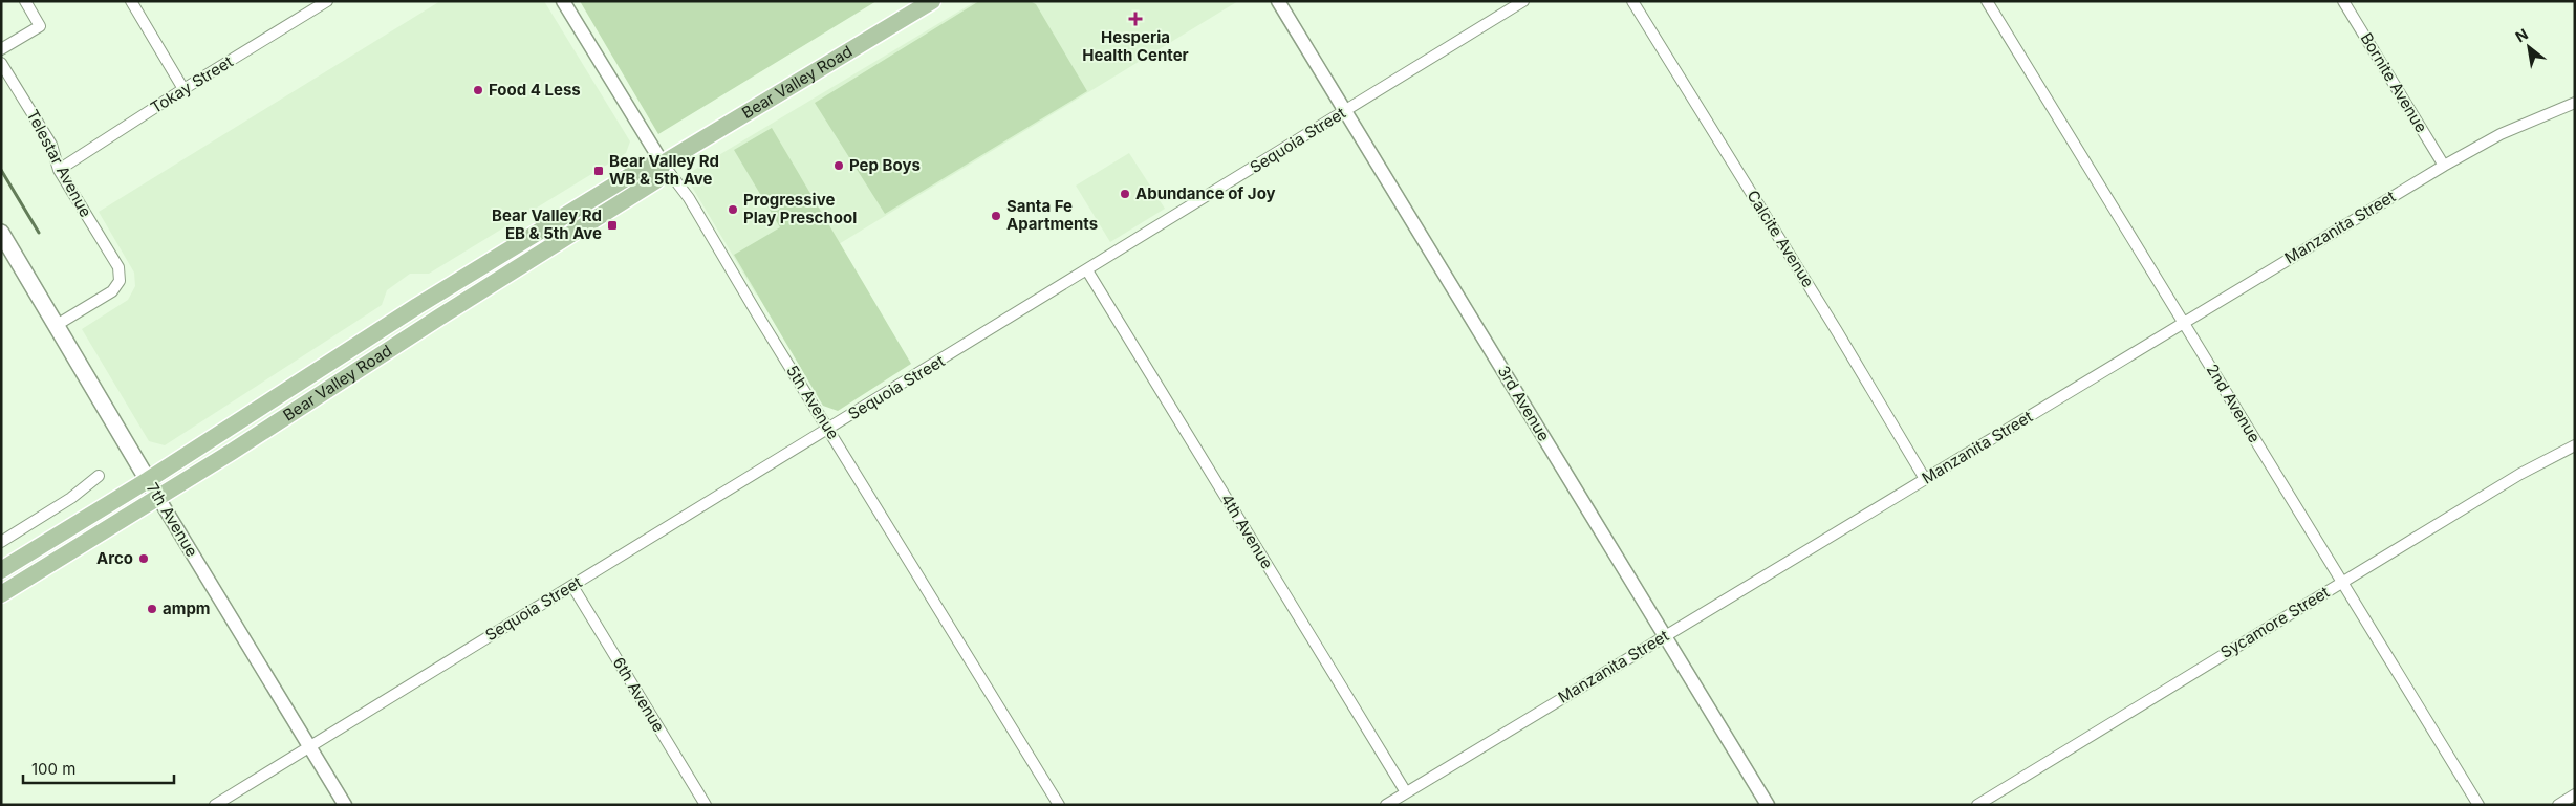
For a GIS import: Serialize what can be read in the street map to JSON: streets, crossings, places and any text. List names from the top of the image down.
{
  "streets": {
    "main road": ["Bear Valley Road", "7th Avenue"],
    "street": [
      "Bornite Avenue",
      "Tokay Street",
      "Sequoia Street",
      "Telestar Avenue",
      "Manzanita Street",
      "Calcite Avenue",
      "5th Avenue",
      "3rd Avenue",
      "2nd Avenue",
      "4th Avenue",
      "Sycamore Street",
      "6th Avenue"
    ]
  },
  "crossings": [
    ["Bear Valley Road", "5th Avenue"],
    ["Bear Valley Road", "7th Avenue"],
    ["Bornite Avenue", "Manzanita Street"],
    ["Tokay Street", "Telestar Avenue"],
    ["Sequoia Street", "5th Avenue"],
    ["Sequoia Street", "3rd Avenue"],
    ["Sequoia Street", "7th Avenue"],
    ["Sequoia Street", "4th Avenue"],
    ["Sequoia Street", "6th Avenue"],
    ["Telestar Avenue", "7th Avenue"],
    ["Manzanita Street", "Calcite Avenue"],
    ["Manzanita Street", "3rd Avenue"],
    ["Manzanita Street", "2nd Avenue"],
    ["Manzanita Street", "4th Avenue"],
    ["2nd Avenue", "Sycamore Street"]
  ],
  "places": {
    "health": ["Hesperia Health Center"],
    "other": [
      "Food 4 Less",
      "Pep Boys",
      "Abundance of Joy",
      "Progressive Play Preschool",
      "Santa Fe Apartments",
      "Arco",
      "ampm"
    ],
    "transit": ["Bear Valley Rd WB & 5th Ave", "Bear Valley Rd EB & 5th Ave"]
  },
  "scale_bar": "100 m",
  "north": "top left"
}
